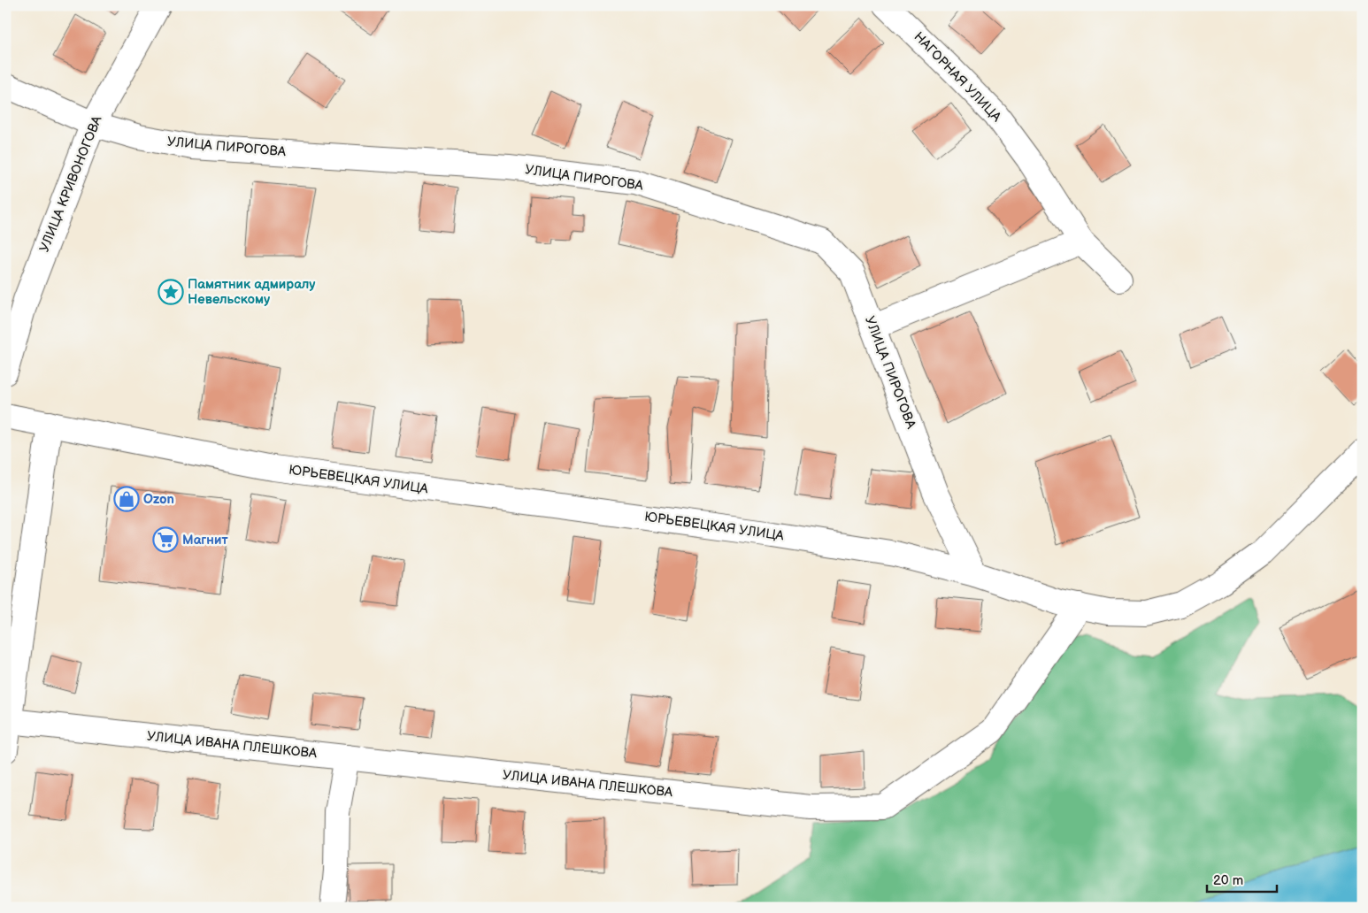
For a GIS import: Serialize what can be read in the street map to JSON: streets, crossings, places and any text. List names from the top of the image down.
{
  "streets": {
    "street": [
      "НАГОРНАЯ УЛИЦА",
      "УЛИЦА ПИРОГОВА",
      "УЛИЦА КРИВОНОГОВА",
      "ЮРЬЕВЕЦКАЯ УЛИЦА",
      "УЛИЦА ИВАНА ПЛЕШКОВА"
    ]
  },
  "crossings": [
    ["УЛИЦА ПИРОГОВА", "УЛИЦА КРИВОНОГОВА"],
    ["УЛИЦА ПИРОГОВА", "ЮРЬЕВЕЦКАЯ УЛИЦА"],
    ["ЮРЬЕВЕЦКАЯ УЛИЦА", "УЛИЦА ИВАНА ПЛЕШКОВА"]
  ],
  "places": {
    "place": ["Памятник адмиралу Невельскому"],
    "shop": ["Ozon"],
    "supermarket": ["Магнит"]
  },
  "scale_bar": "20 m"
}
